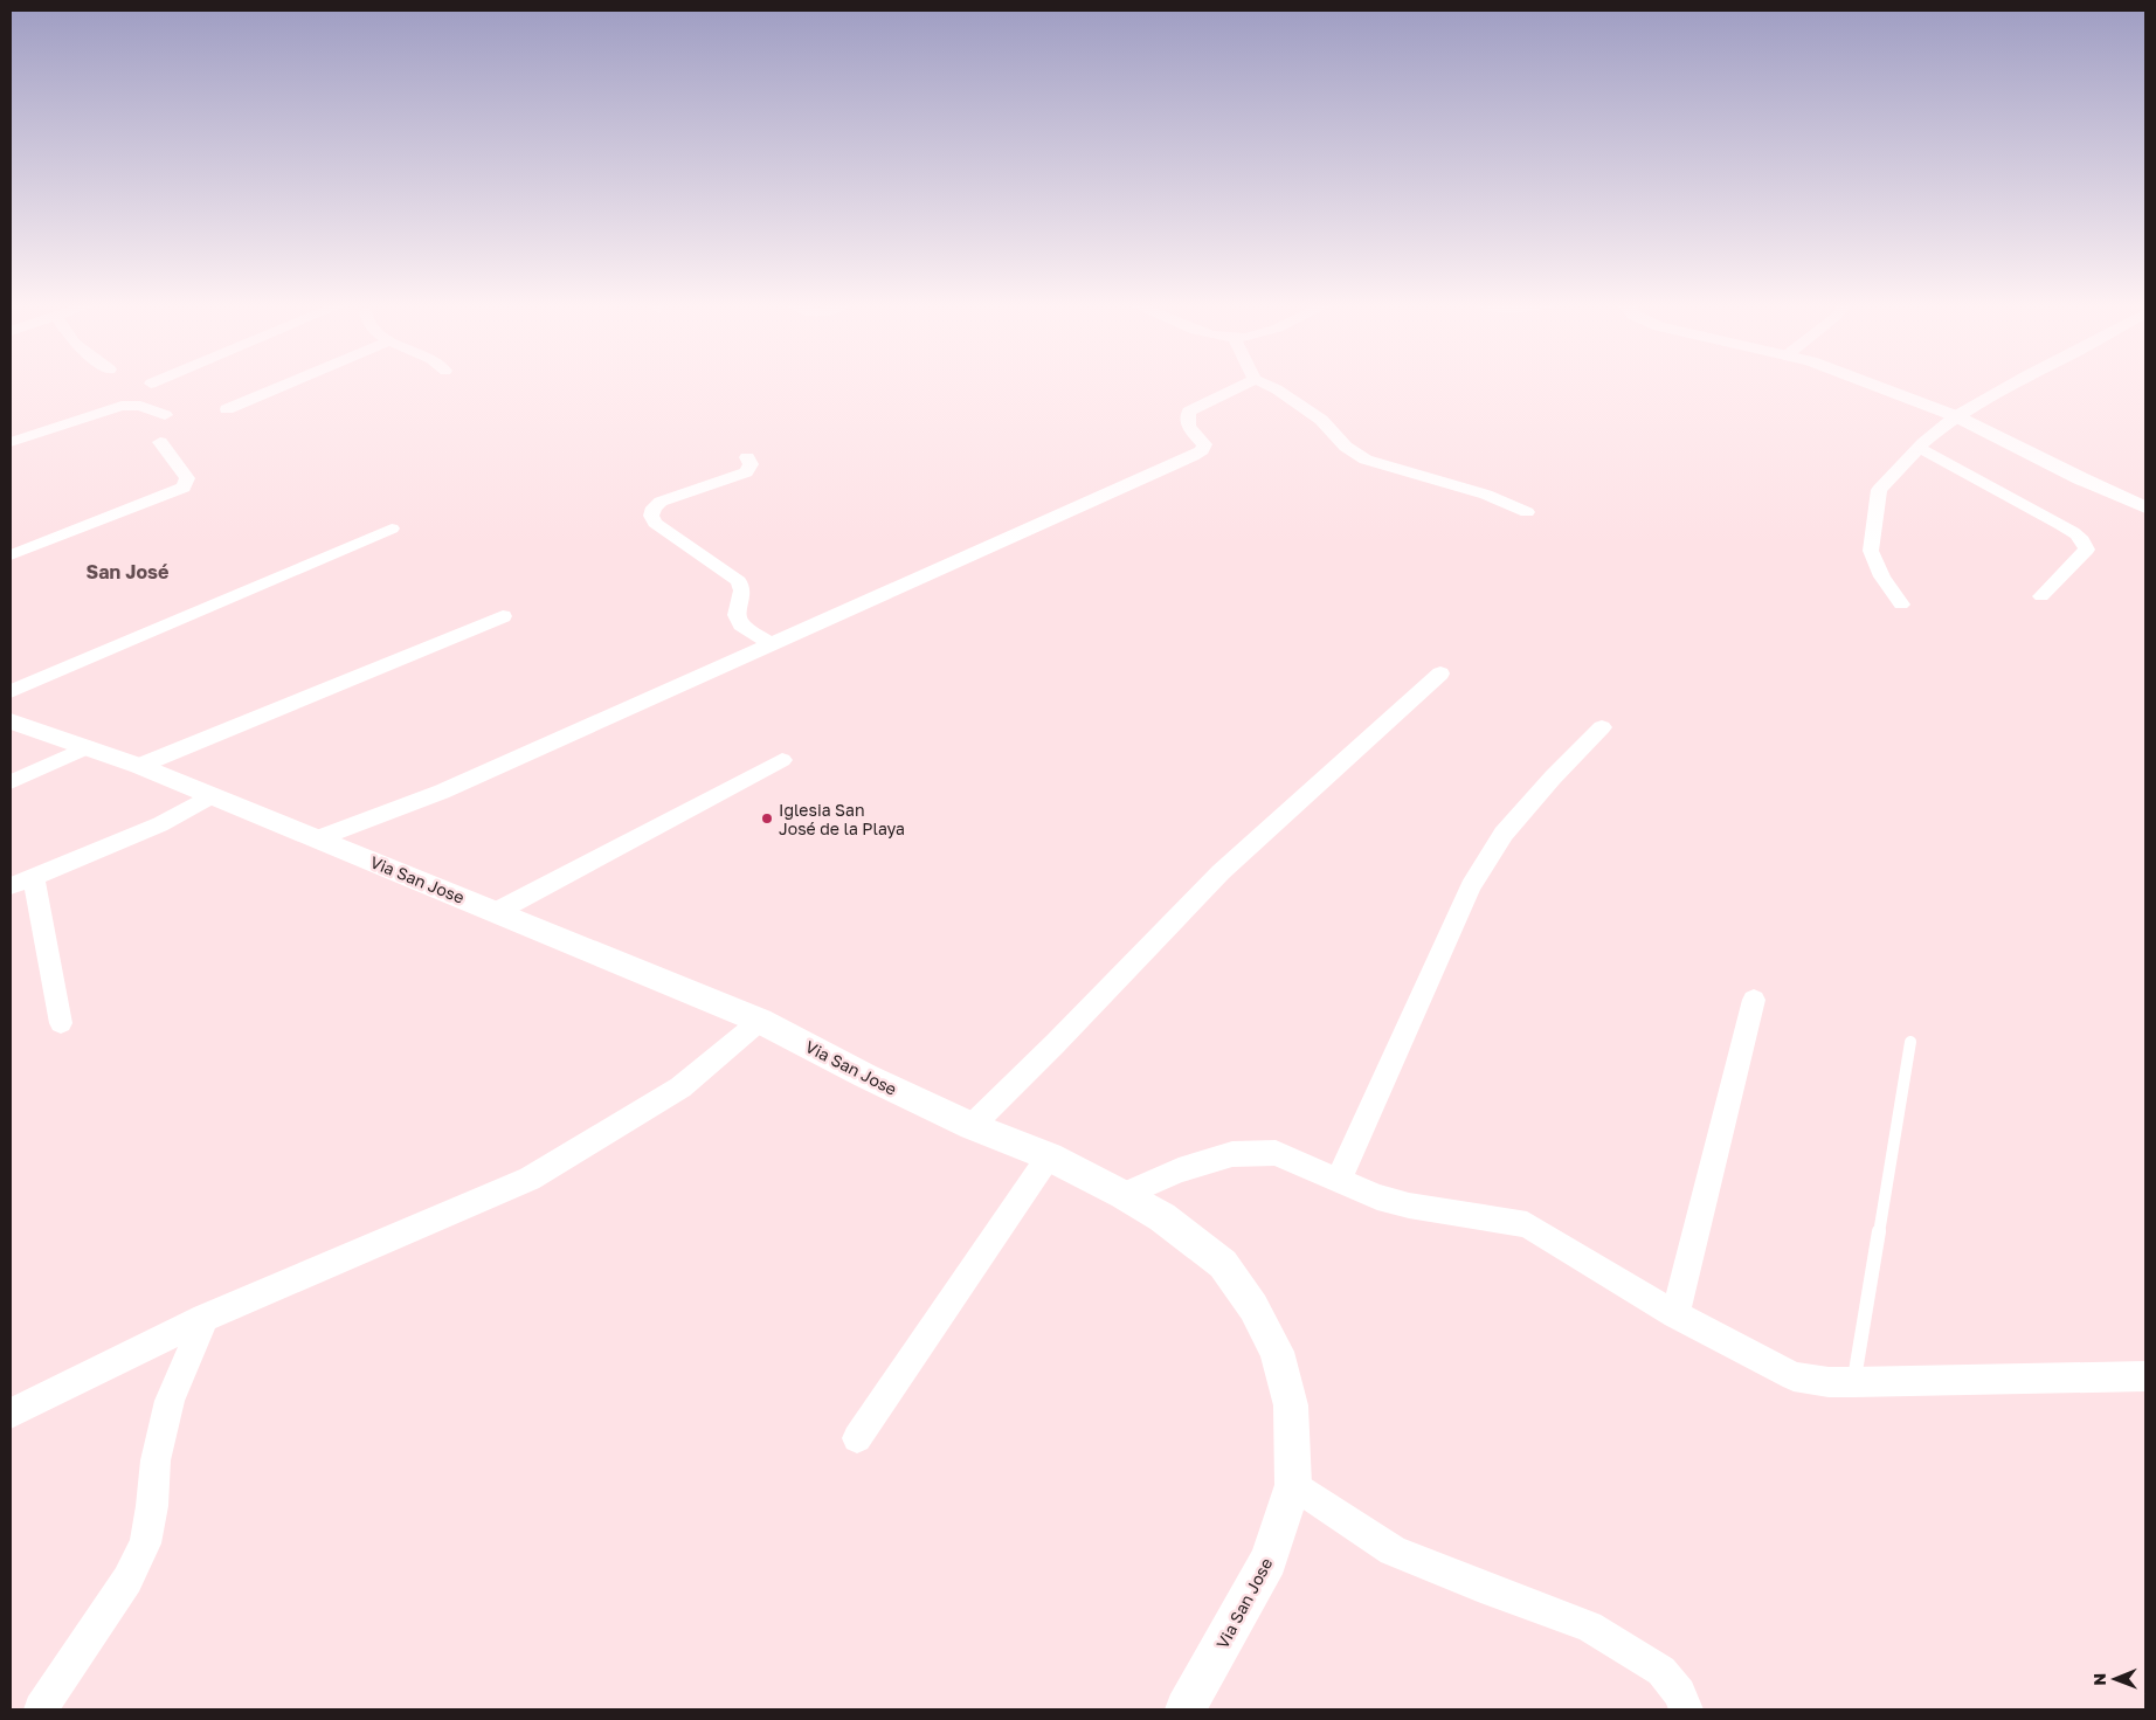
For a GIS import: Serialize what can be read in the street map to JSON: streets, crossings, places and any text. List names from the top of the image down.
{
  "streets": {
    "street": ["Via San Jose"]
  },
  "districts": ["San José"],
  "places": ["Iglesia San José de la Playa"],
  "north": "left"
}
